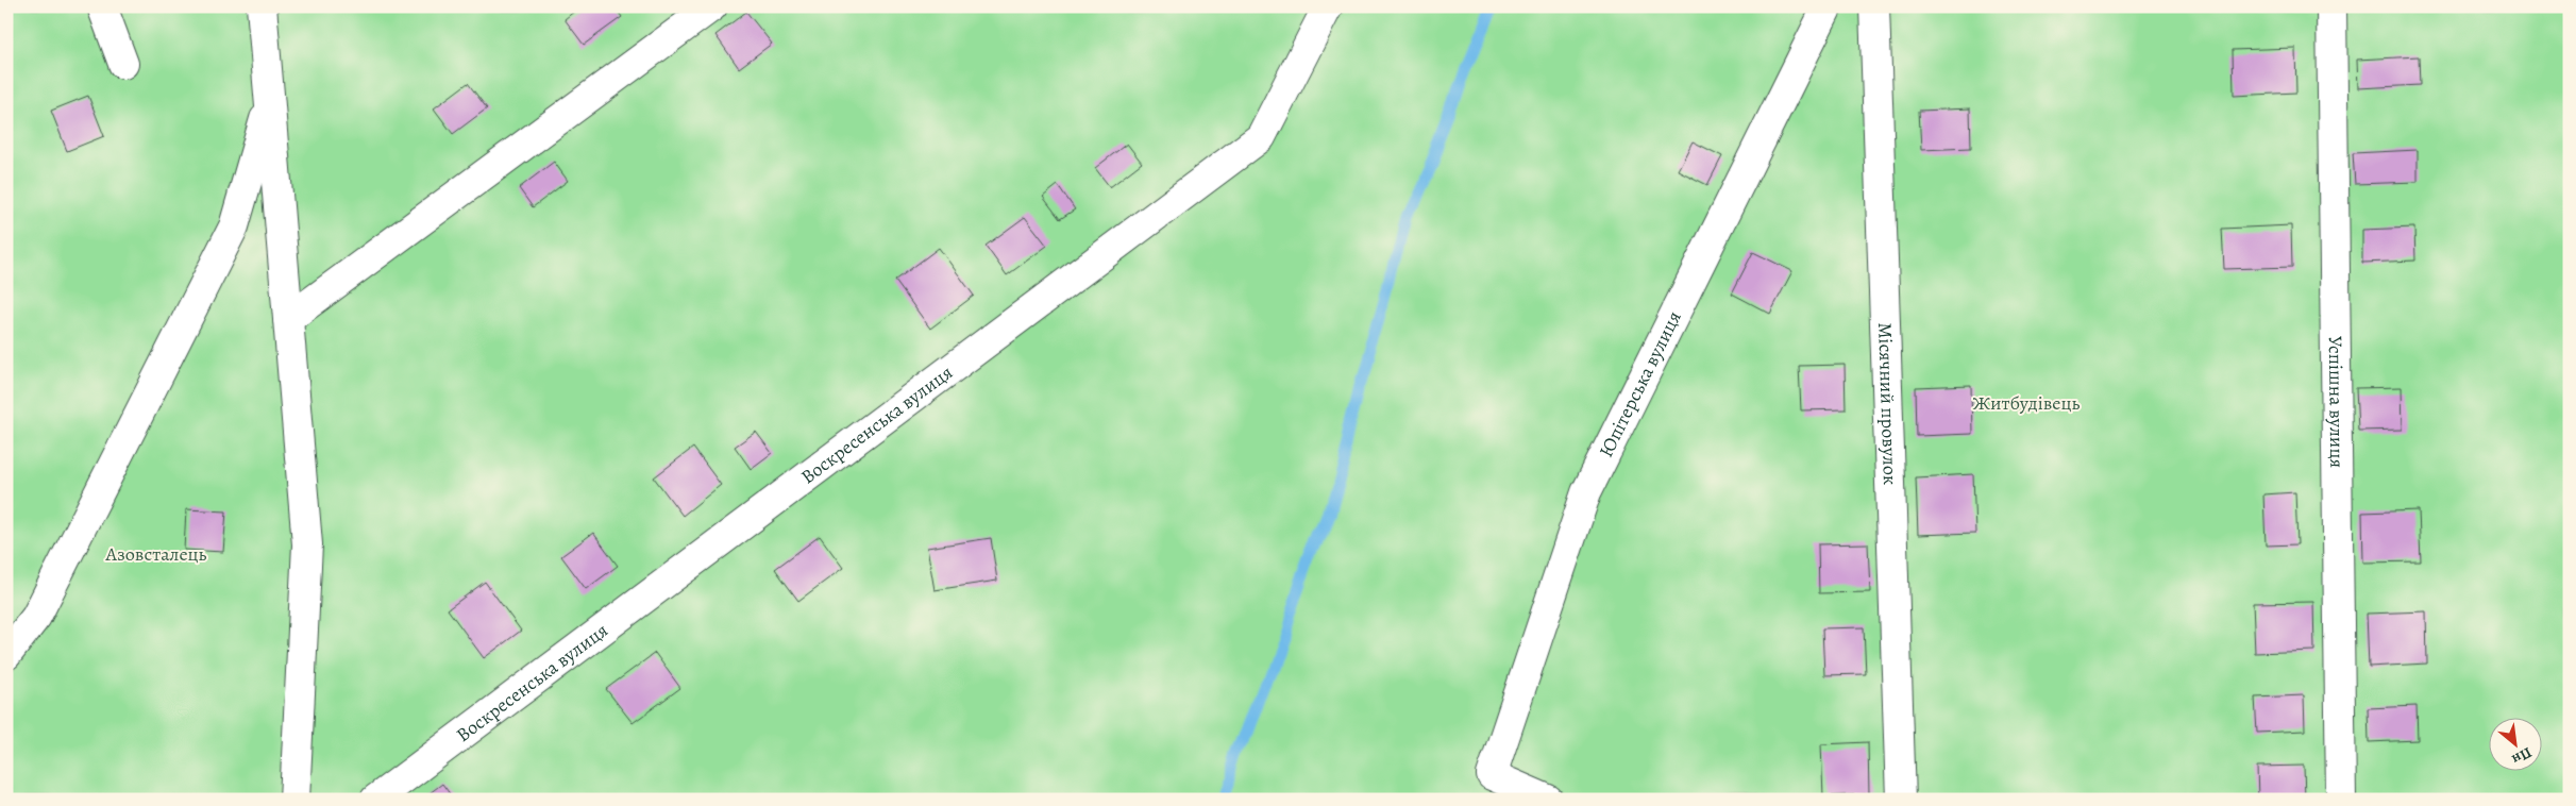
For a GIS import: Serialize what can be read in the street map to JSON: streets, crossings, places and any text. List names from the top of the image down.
{
  "streets": {
    "lane": [
      "Юпітерська вулиця",
      "Місячний провулок",
      "Успішна вулиця",
      "Воскресенська вулиця"
    ]
  },
  "parks": ["Житбудівець", "Азовсталець"],
  "north": "bottom right"
}
